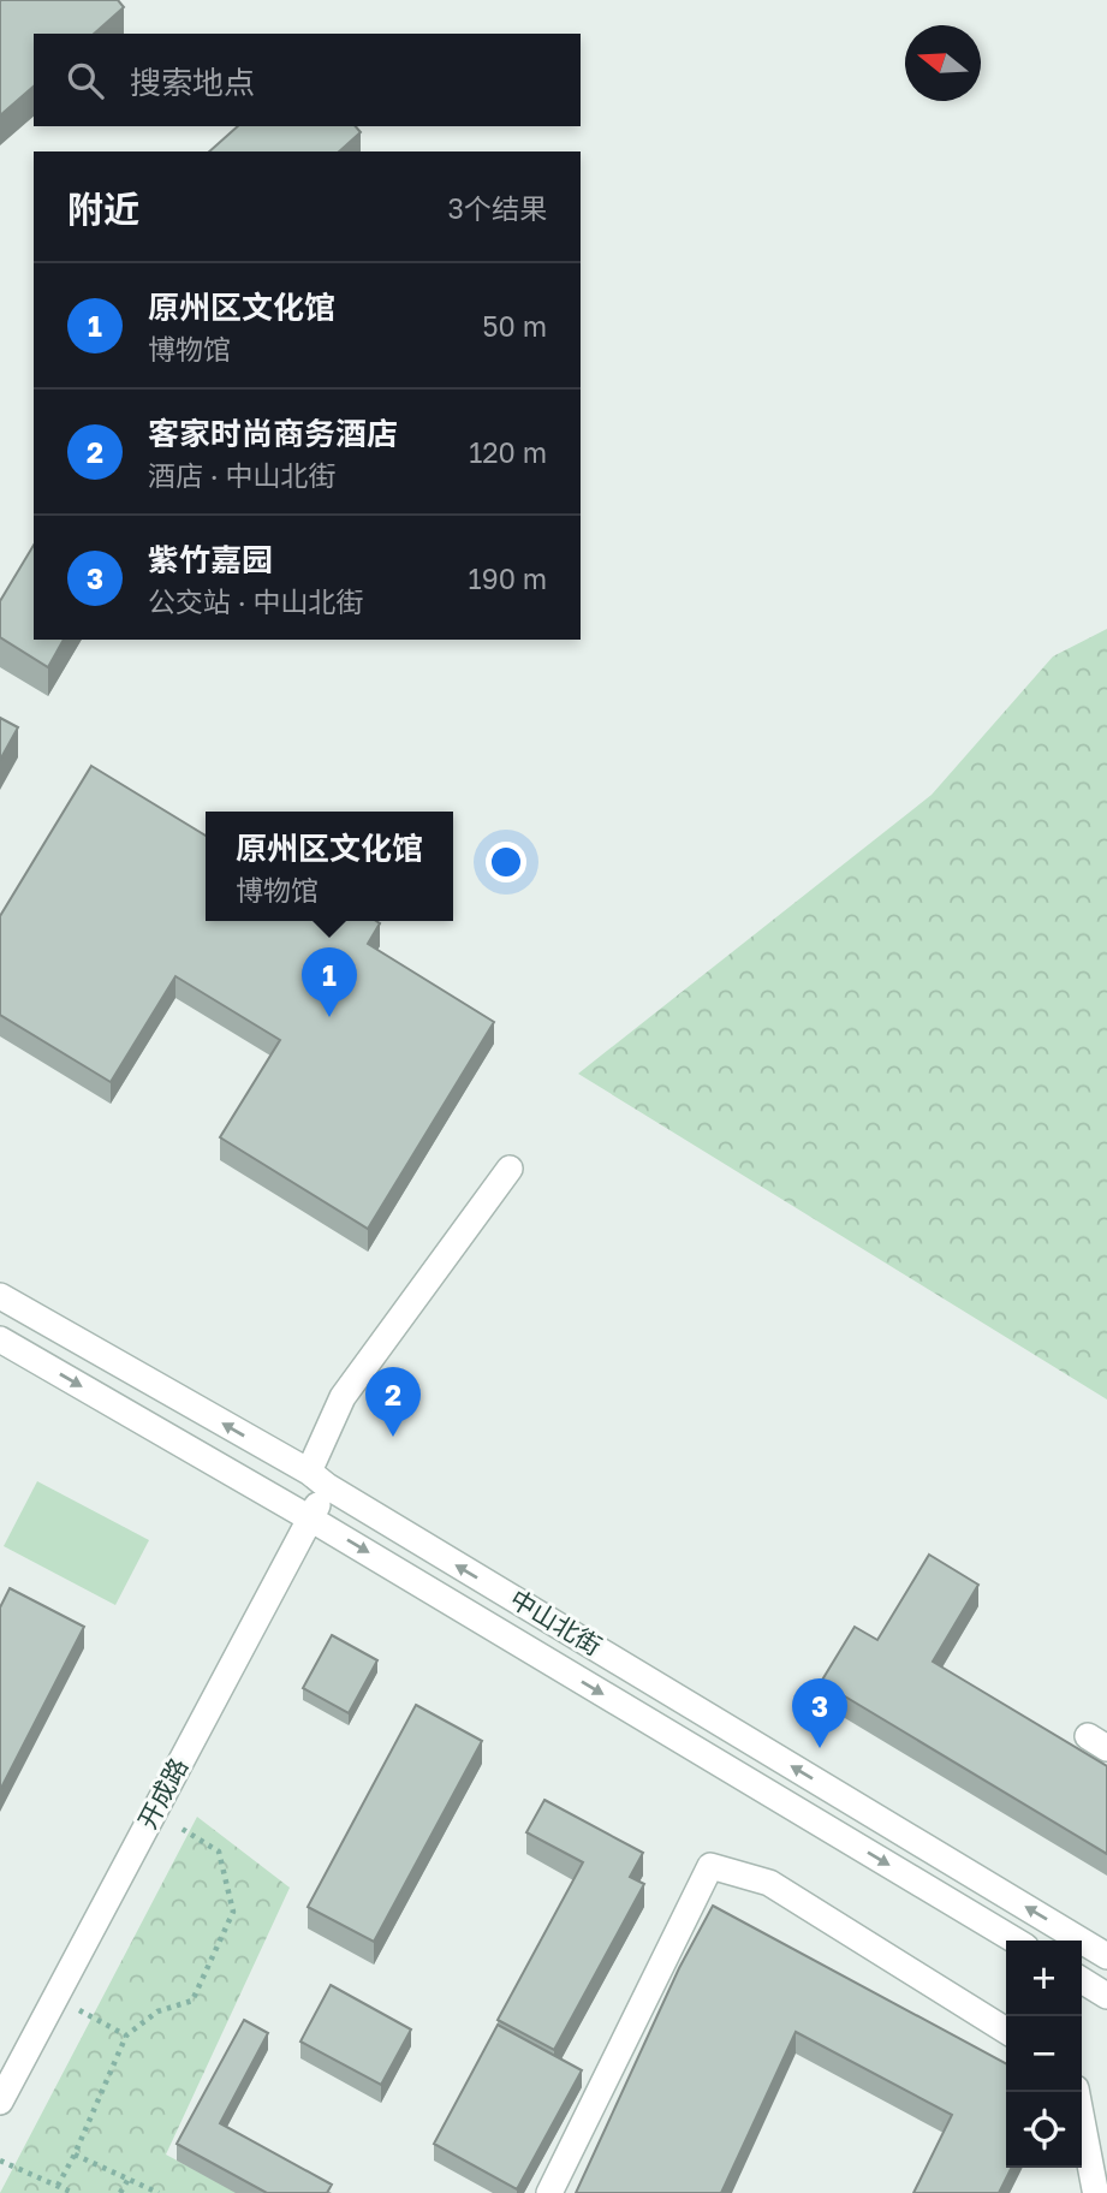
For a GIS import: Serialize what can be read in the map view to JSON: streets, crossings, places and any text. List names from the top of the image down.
{
  "streets": {
    "street": ["中山北街", "开成路"]
  },
  "crossings": [
    ["中山北街", "开成路"]
  ],
  "north": "left",
  "page": {
    "search": "搜索地点",
    "heading": ["附近", "3个结果"],
    "list": [
      {
        "mark": "1",
        "name": "原州区文化馆",
        "note": "博物馆",
        "value": "50 m"
      },
      {
        "mark": "2",
        "name": "客家时尚商务酒店",
        "note": "酒店 · 中山北街",
        "value": "120 m"
      },
      {
        "mark": "3",
        "name": "紫竹嘉园",
        "note": "公交站 · 中山北街",
        "value": "190 m"
      }
    ],
    "popup": ["原州区文化馆", "博物馆"],
    "pins": ["1", "2", "3"],
    "map_buttons": ["+", "−"]
  }
}
